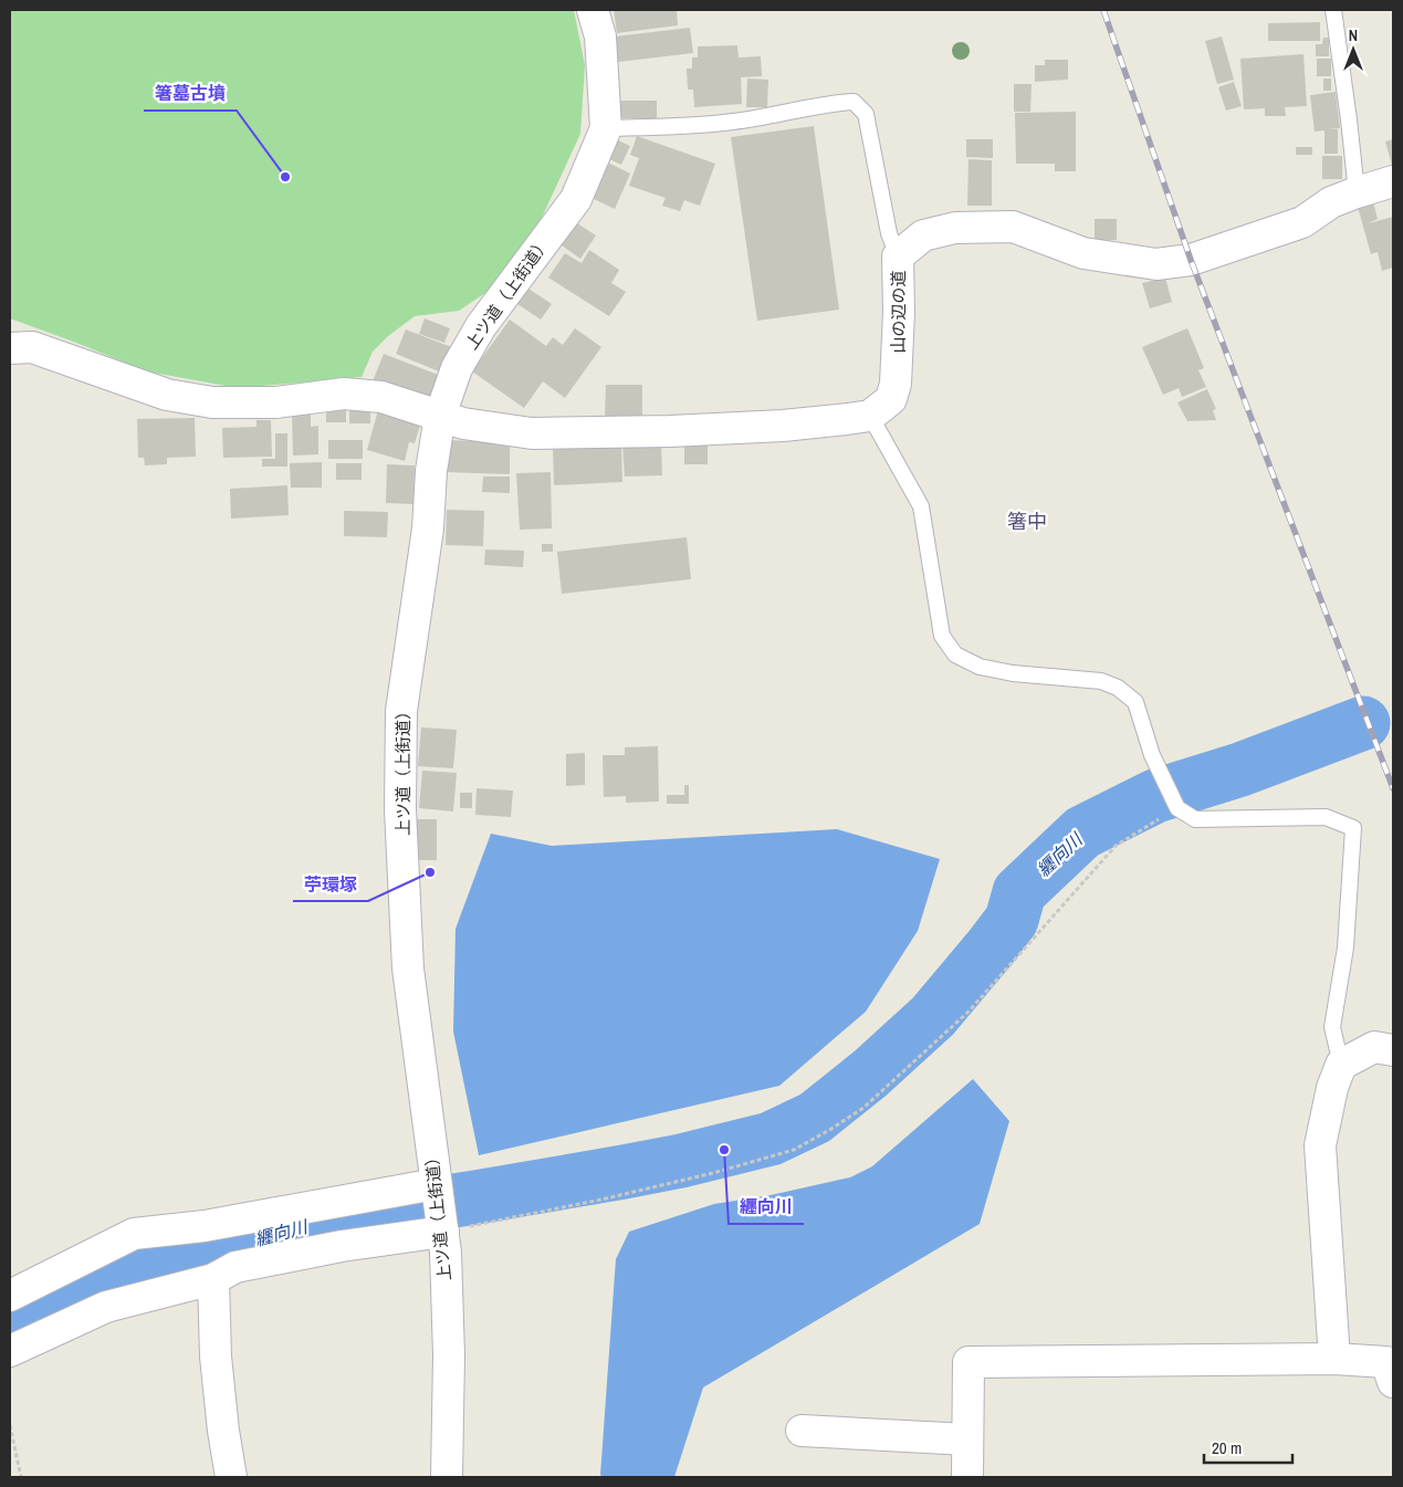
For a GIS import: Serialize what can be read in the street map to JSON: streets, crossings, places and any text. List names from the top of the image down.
{
  "streets": {
    "street": ["上ツ道（上街道）", "山の辺の道"]
  },
  "districts": ["箸中"],
  "water": ["纒向川"],
  "places": ["箸墓古墳", "苧環塚", "纒向川"],
  "scale_bar": "20 m",
  "north": "top"
}
